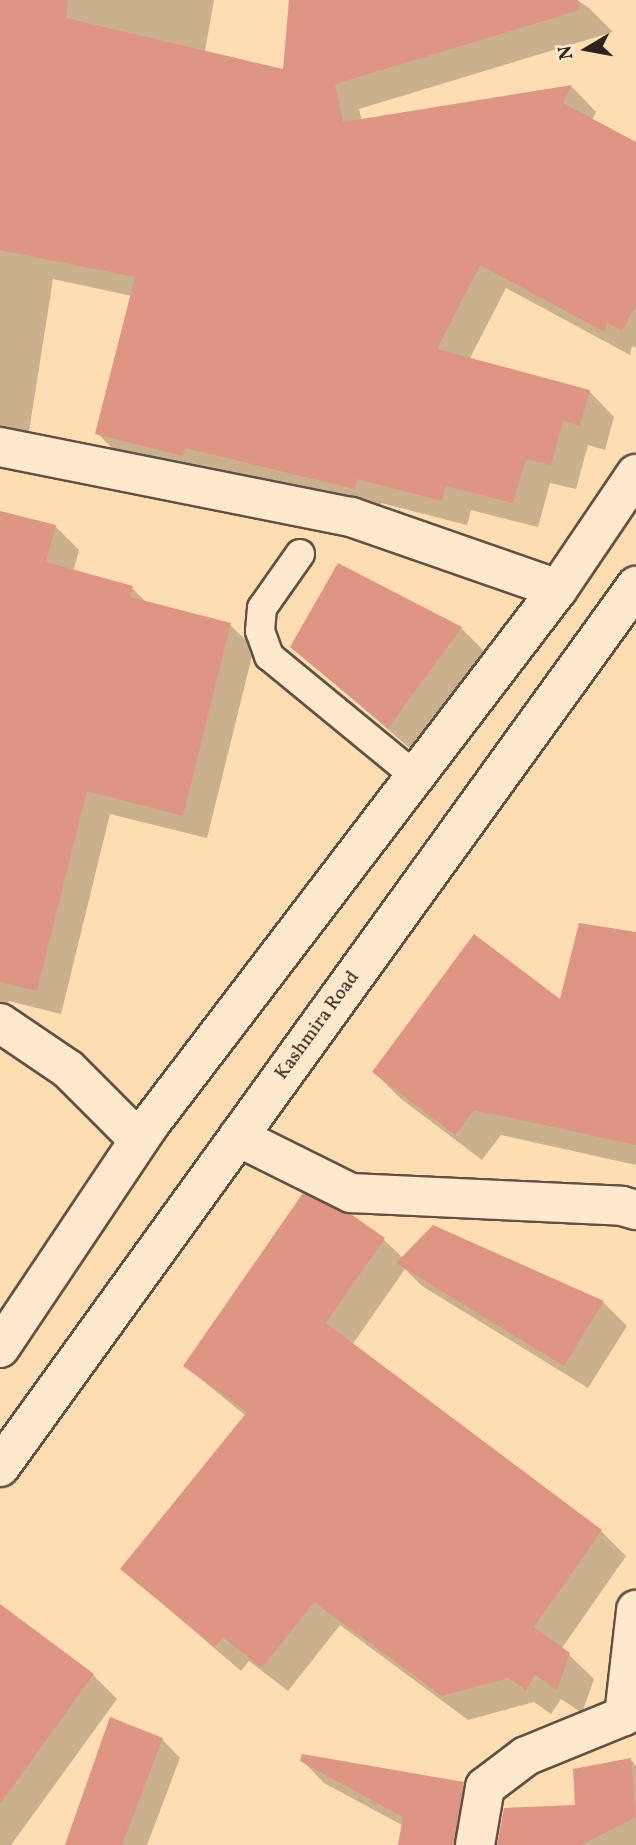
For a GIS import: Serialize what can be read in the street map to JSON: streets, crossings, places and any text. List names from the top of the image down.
{
  "streets": {
    "main road": ["Kashmira Road"]
  },
  "north": "left"
}
